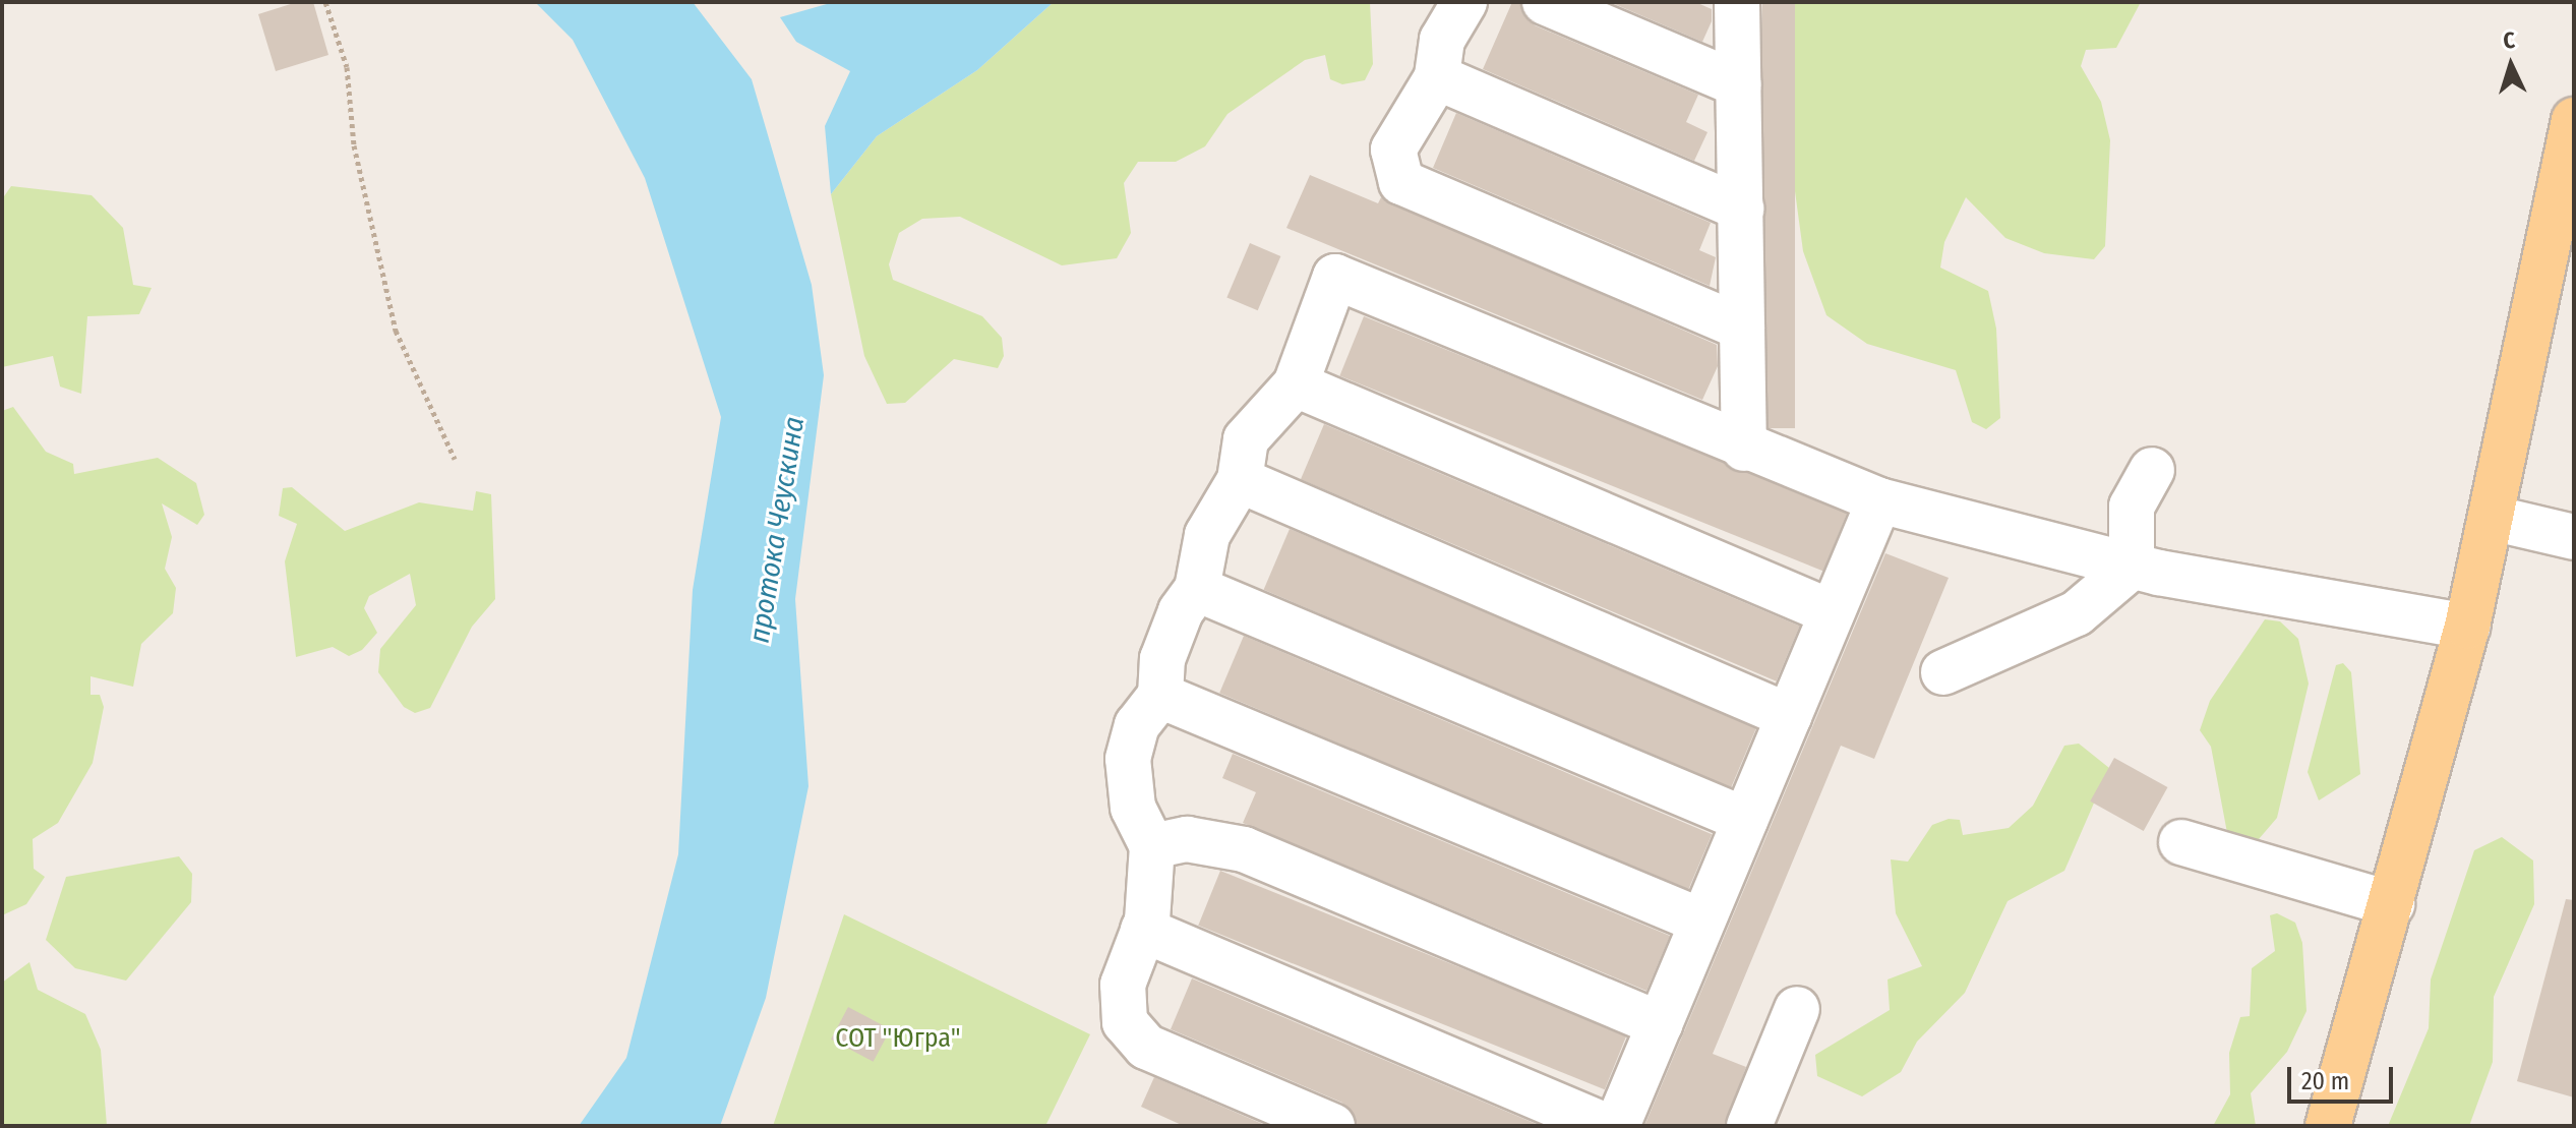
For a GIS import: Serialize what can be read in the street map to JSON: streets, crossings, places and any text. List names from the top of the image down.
{
  "water": ["протока Чеускина"],
  "parks": ["СОТ \"Югра\""],
  "scale_bar": "20 m",
  "north": "top"
}
